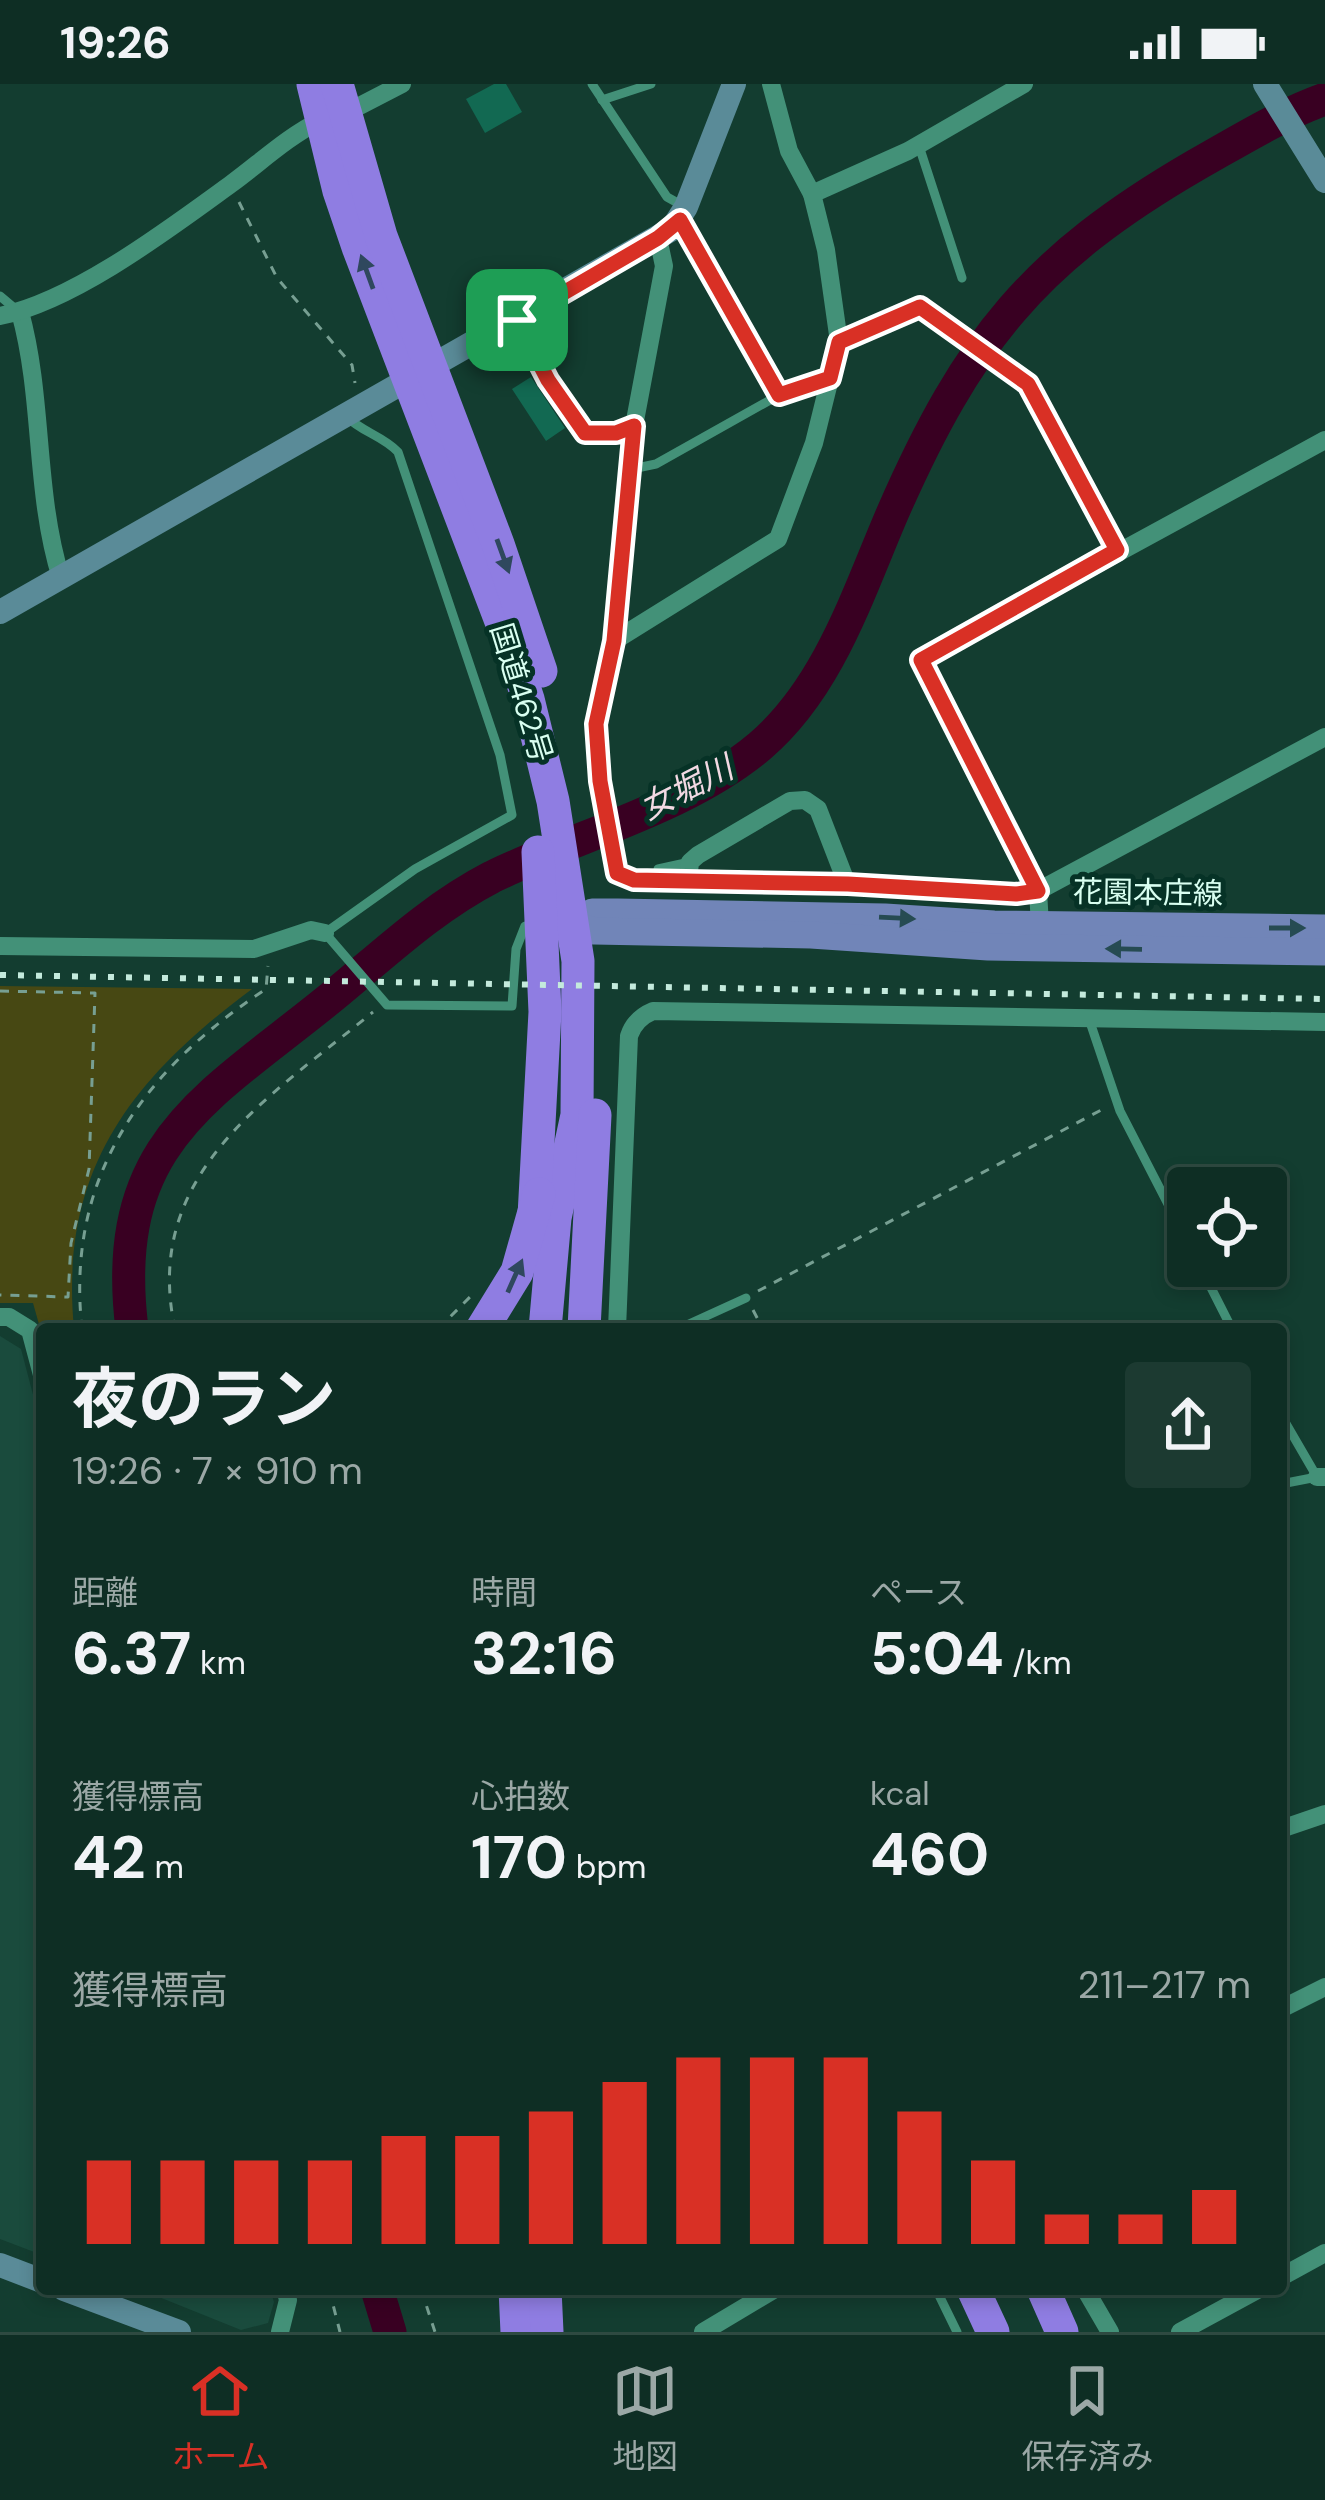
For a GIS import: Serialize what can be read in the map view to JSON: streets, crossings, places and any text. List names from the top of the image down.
{
  "streets": {
    "highway": ["国道462号"],
    "main road": ["花園本庄線"]
  },
  "crossings": [
    ["国道462号", "花園本庄線"]
  ],
  "water": ["女堀川"],
  "page": {
    "status": "19:26",
    "heading": ["夜のラン", "19:26 · 7 × 910 m"],
    "stats": [
      ["距離", "6.37 km"],
      ["時間", "32:16"],
      ["ペース", "5:04 /km"],
      ["獲得標高", "42 m"],
      ["心拍数", "170 bpm"],
      ["kcal", "460"]
    ],
    "chart": ["獲得標高", "211–217 m"],
    "tabs": ["ホーム", "地図", "保存済み"]
  }
}
